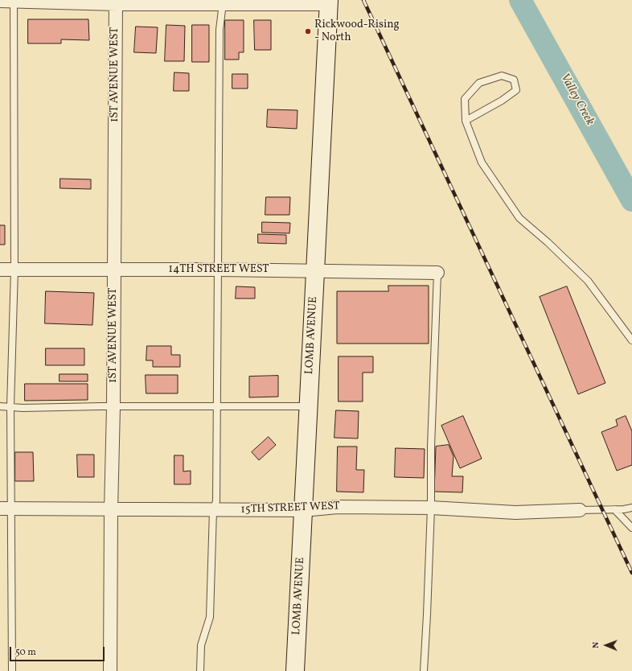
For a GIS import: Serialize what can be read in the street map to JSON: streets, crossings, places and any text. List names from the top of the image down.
{
  "streets": {
    "main road": ["LOMB AVENUE"],
    "street": ["1ST AVENUE WEST", "14TH STREET WEST", "15TH STREET WEST"]
  },
  "crossings": [
    ["1ST AVENUE WEST", "14TH STREET WEST"],
    ["1ST AVENUE WEST", "15TH STREET WEST"],
    ["14TH STREET WEST", "LOMB AVENUE"],
    ["LOMB AVENUE", "15TH STREET WEST"]
  ],
  "water": ["Valley Creek"],
  "places": ["Rickwood-Rising - North"],
  "scale_bar": "50 m",
  "north": "left"
}
